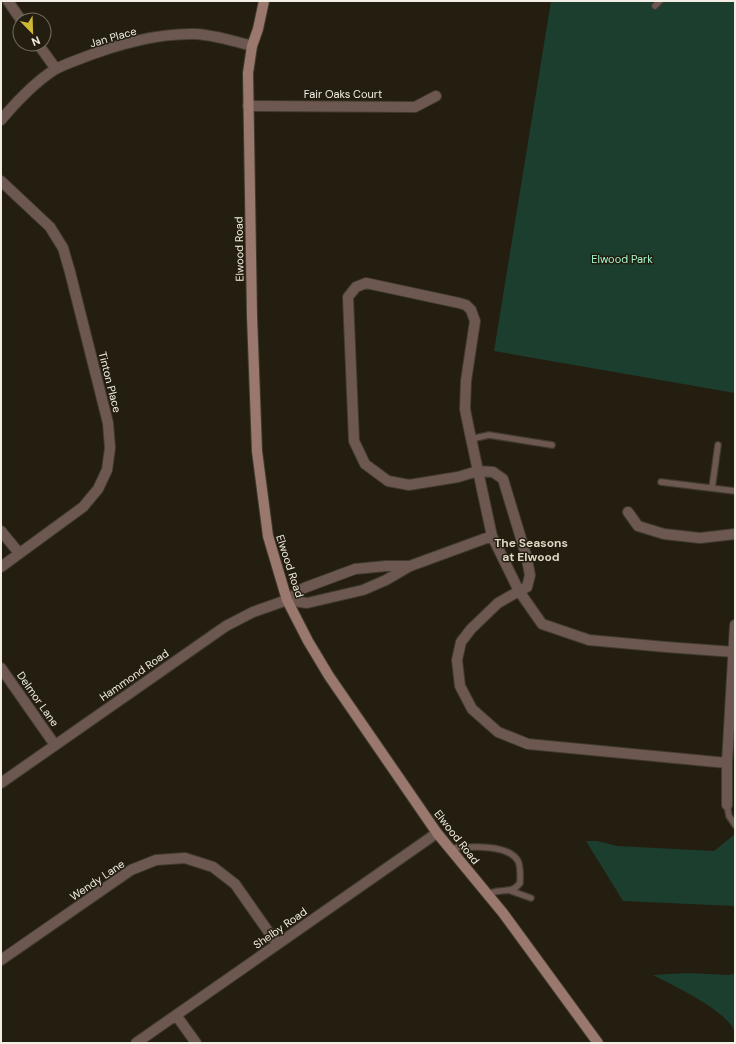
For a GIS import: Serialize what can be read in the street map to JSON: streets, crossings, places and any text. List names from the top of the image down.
{
  "streets": {
    "main road": ["Elwood Road"],
    "street": [
      "Jan Place",
      "Fair Oaks Court",
      "Tinton Place",
      "Hammond Road",
      "Delmor Lane",
      "Wendy Lane",
      "Shelby Road"
    ]
  },
  "crossings": [
    ["Jan Place", "Elwood Road"],
    ["Fair Oaks Court", "Elwood Road"],
    ["Elwood Road", "Hammond Road"],
    ["Elwood Road", "Shelby Road"],
    ["Hammond Road", "Delmor Lane"],
    ["Wendy Lane", "Shelby Road"]
  ],
  "districts": ["The Seasons at Elwood"],
  "parks": ["Elwood Park"],
  "north": "bottom right"
}
